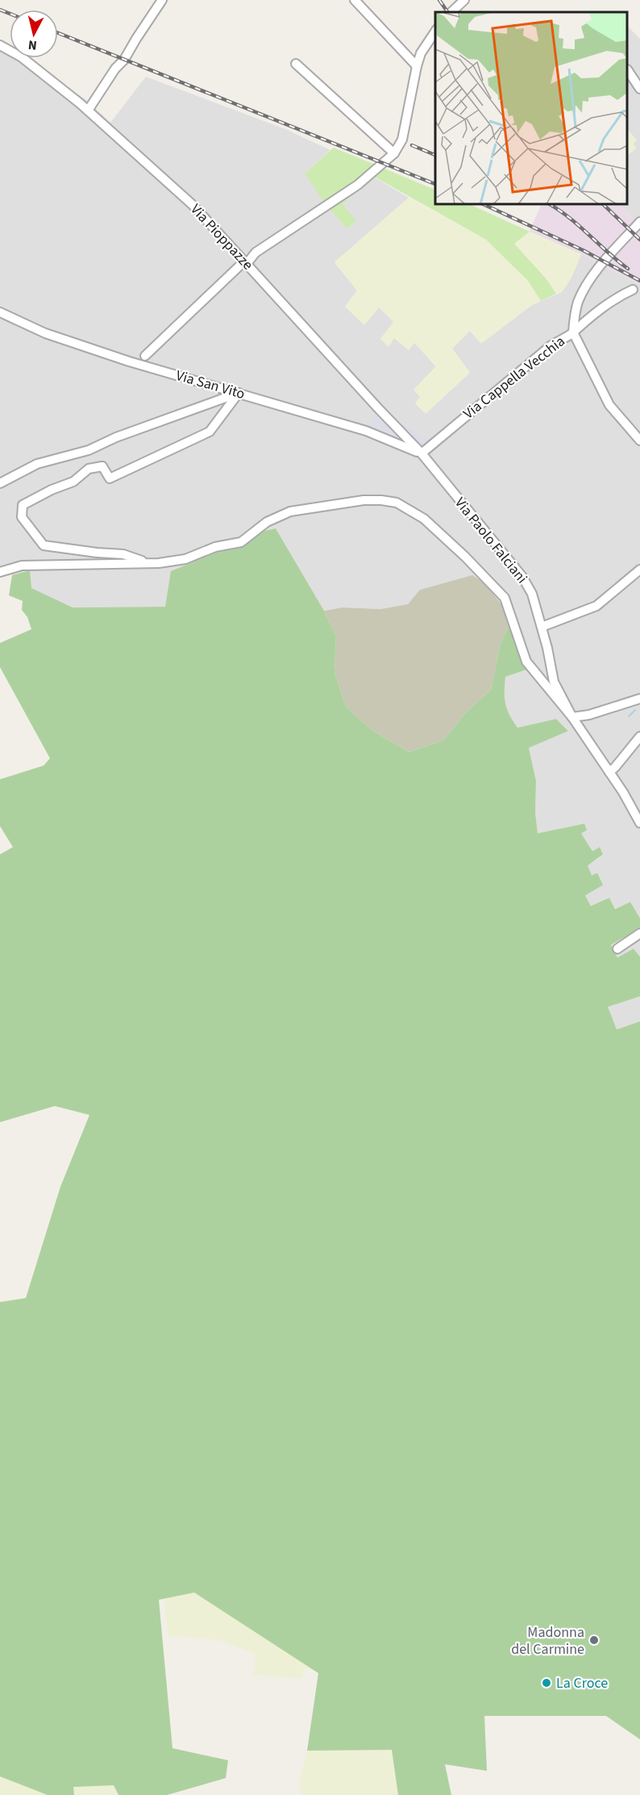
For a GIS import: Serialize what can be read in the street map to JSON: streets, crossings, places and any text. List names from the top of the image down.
{
  "streets": {
    "street": [
      "Via Pioppazze",
      "Via Cappella Vecchia",
      "Via San Vito",
      "Via Paolo Falciani"
    ]
  },
  "crossings": [
    ["Via Pioppazze", "Via Cappella Vecchia"],
    ["Via Pioppazze", "Via San Vito"],
    ["Via Pioppazze", "Via Paolo Falciani"],
    ["Via Cappella Vecchia", "Via San Vito"],
    ["Via Cappella Vecchia", "Via Paolo Falciani"],
    ["Via San Vito", "Via Paolo Falciani"]
  ],
  "places": ["Madonna del Carmine", "La Croce"],
  "north": "bottom"
}
